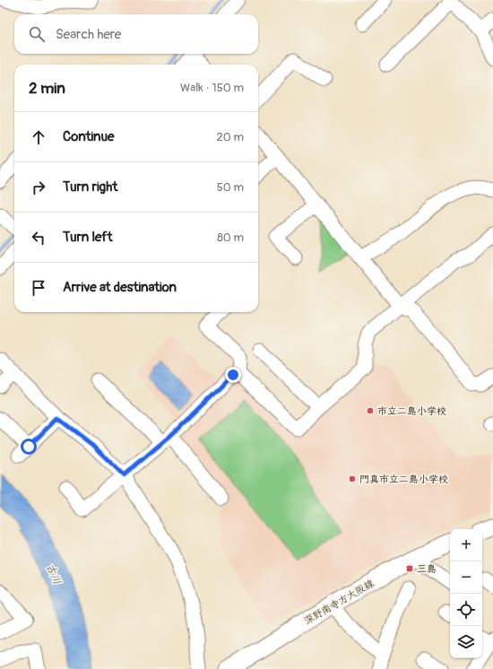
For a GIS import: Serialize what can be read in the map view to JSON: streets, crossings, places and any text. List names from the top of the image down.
{
  "streets": {
    "main road": ["深野南寺方大阪線"]
  },
  "water": ["古川"],
  "places": {
    "other": ["市立二島小学校", "門真市立二島小学校"],
    "transit": ["三島"]
  },
  "page": {
    "search": "Search here",
    "heading": ["2 min", "Walk · 150 m"],
    "list": [
      ["Continue", "20 m"],
      ["Turn right", "50 m"],
      ["Turn left", "80 m"],
      "Arrive at destination"
    ],
    "map_buttons": ["+", "−"]
  }
}
